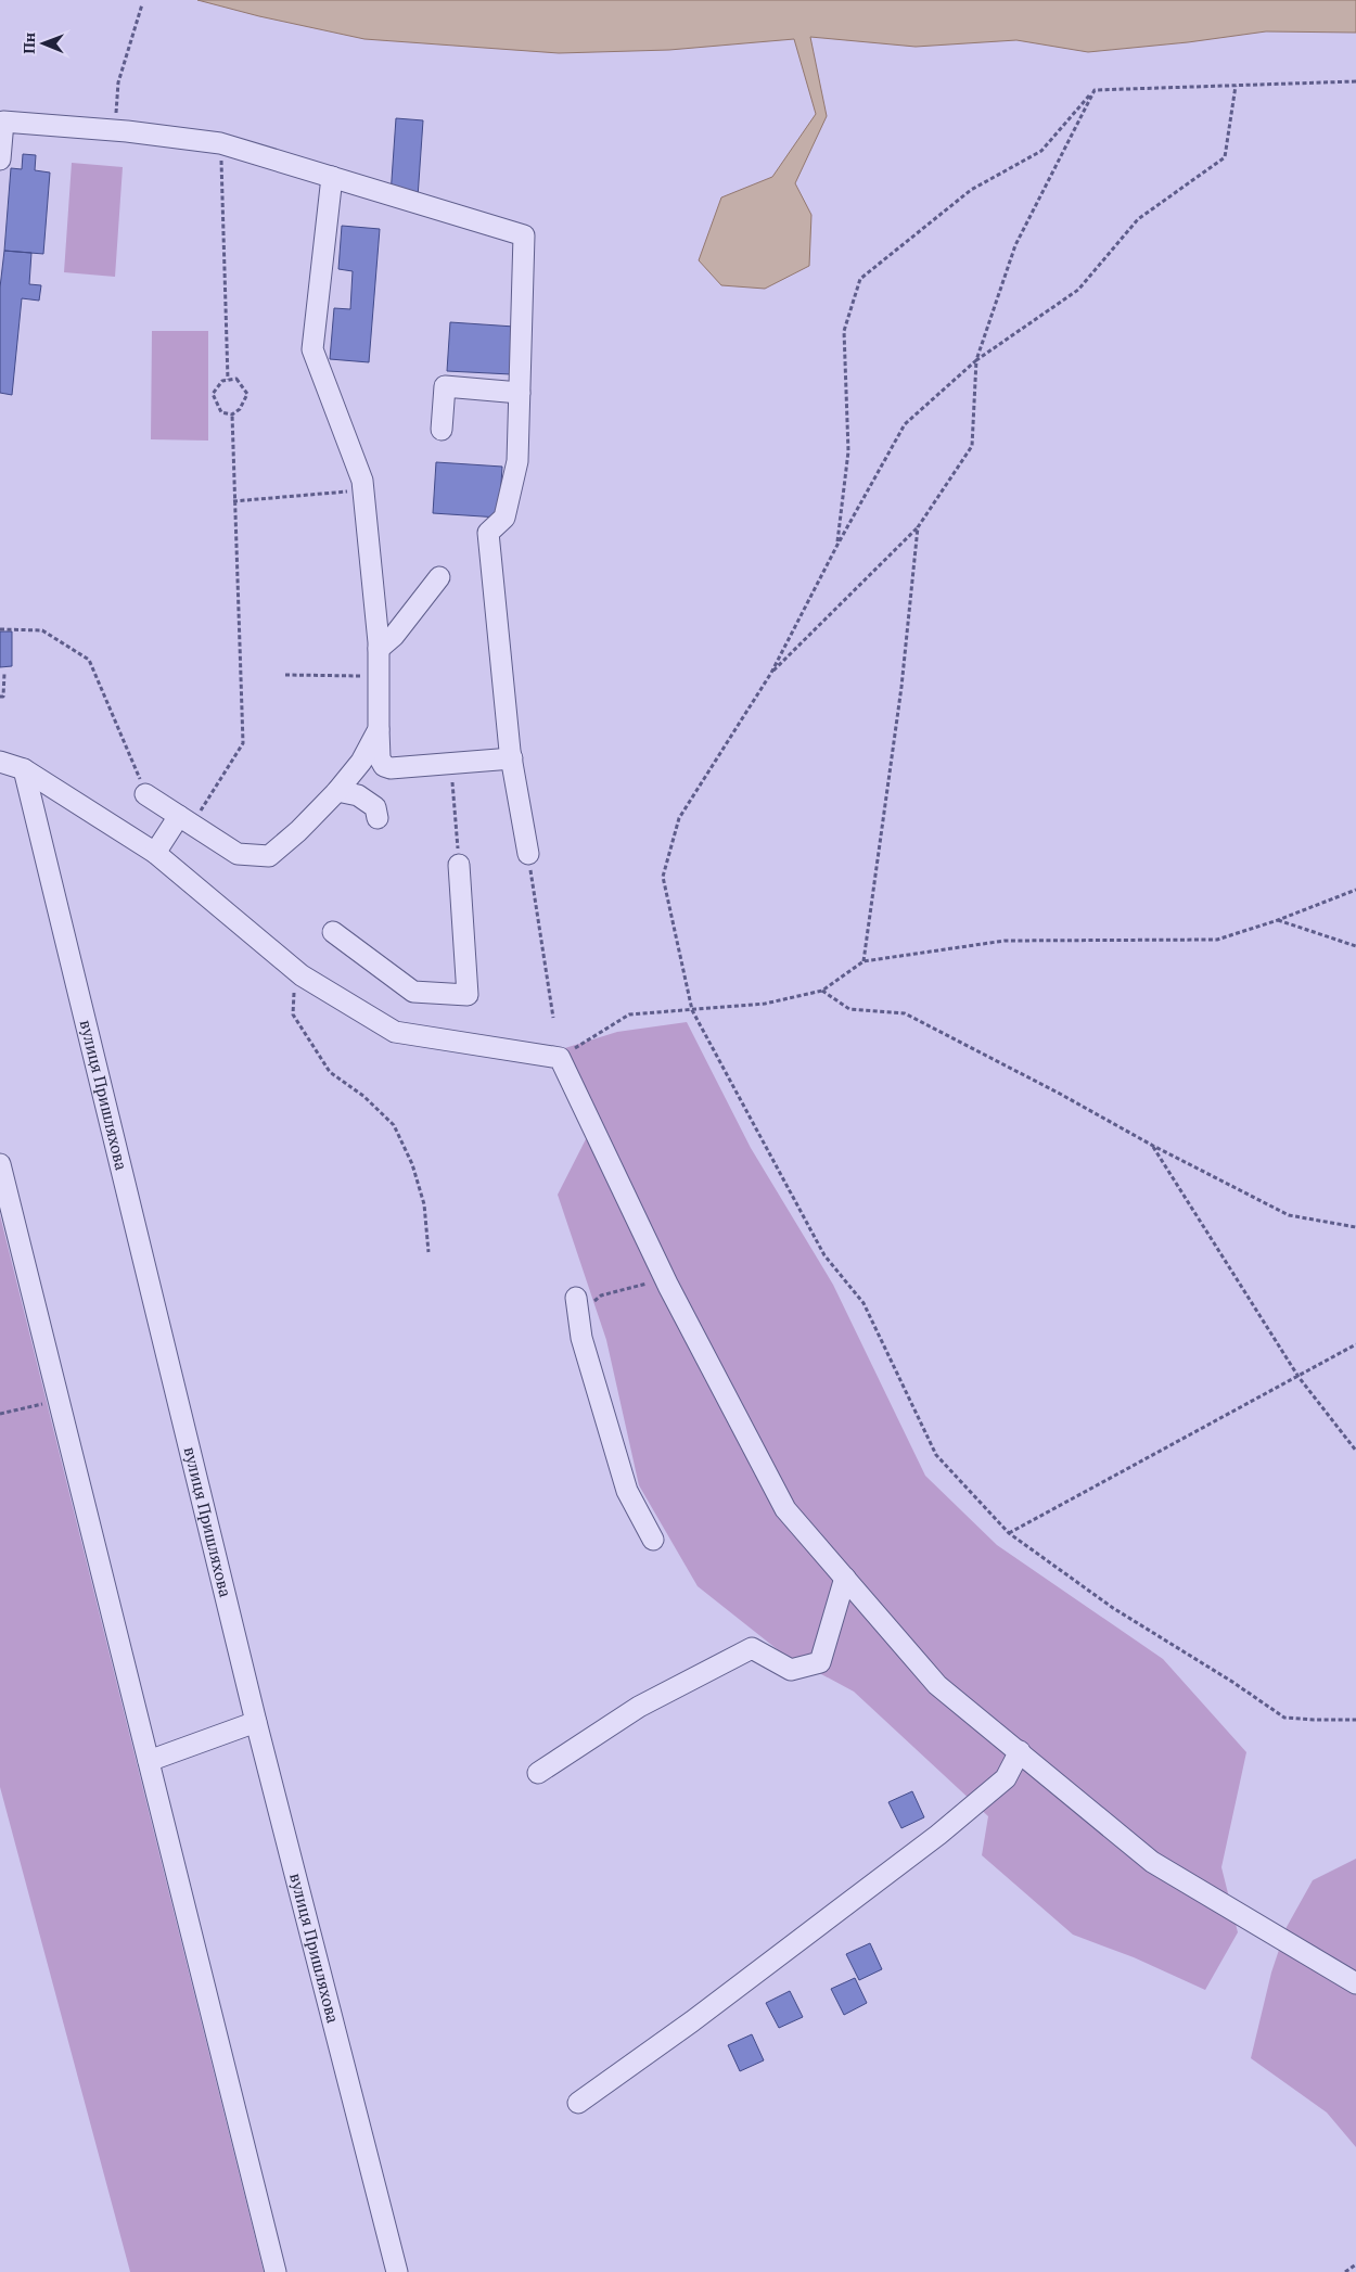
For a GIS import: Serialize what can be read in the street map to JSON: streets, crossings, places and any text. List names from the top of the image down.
{
  "streets": {
    "street": ["вулиця Пришляхова"]
  },
  "north": "left"
}
